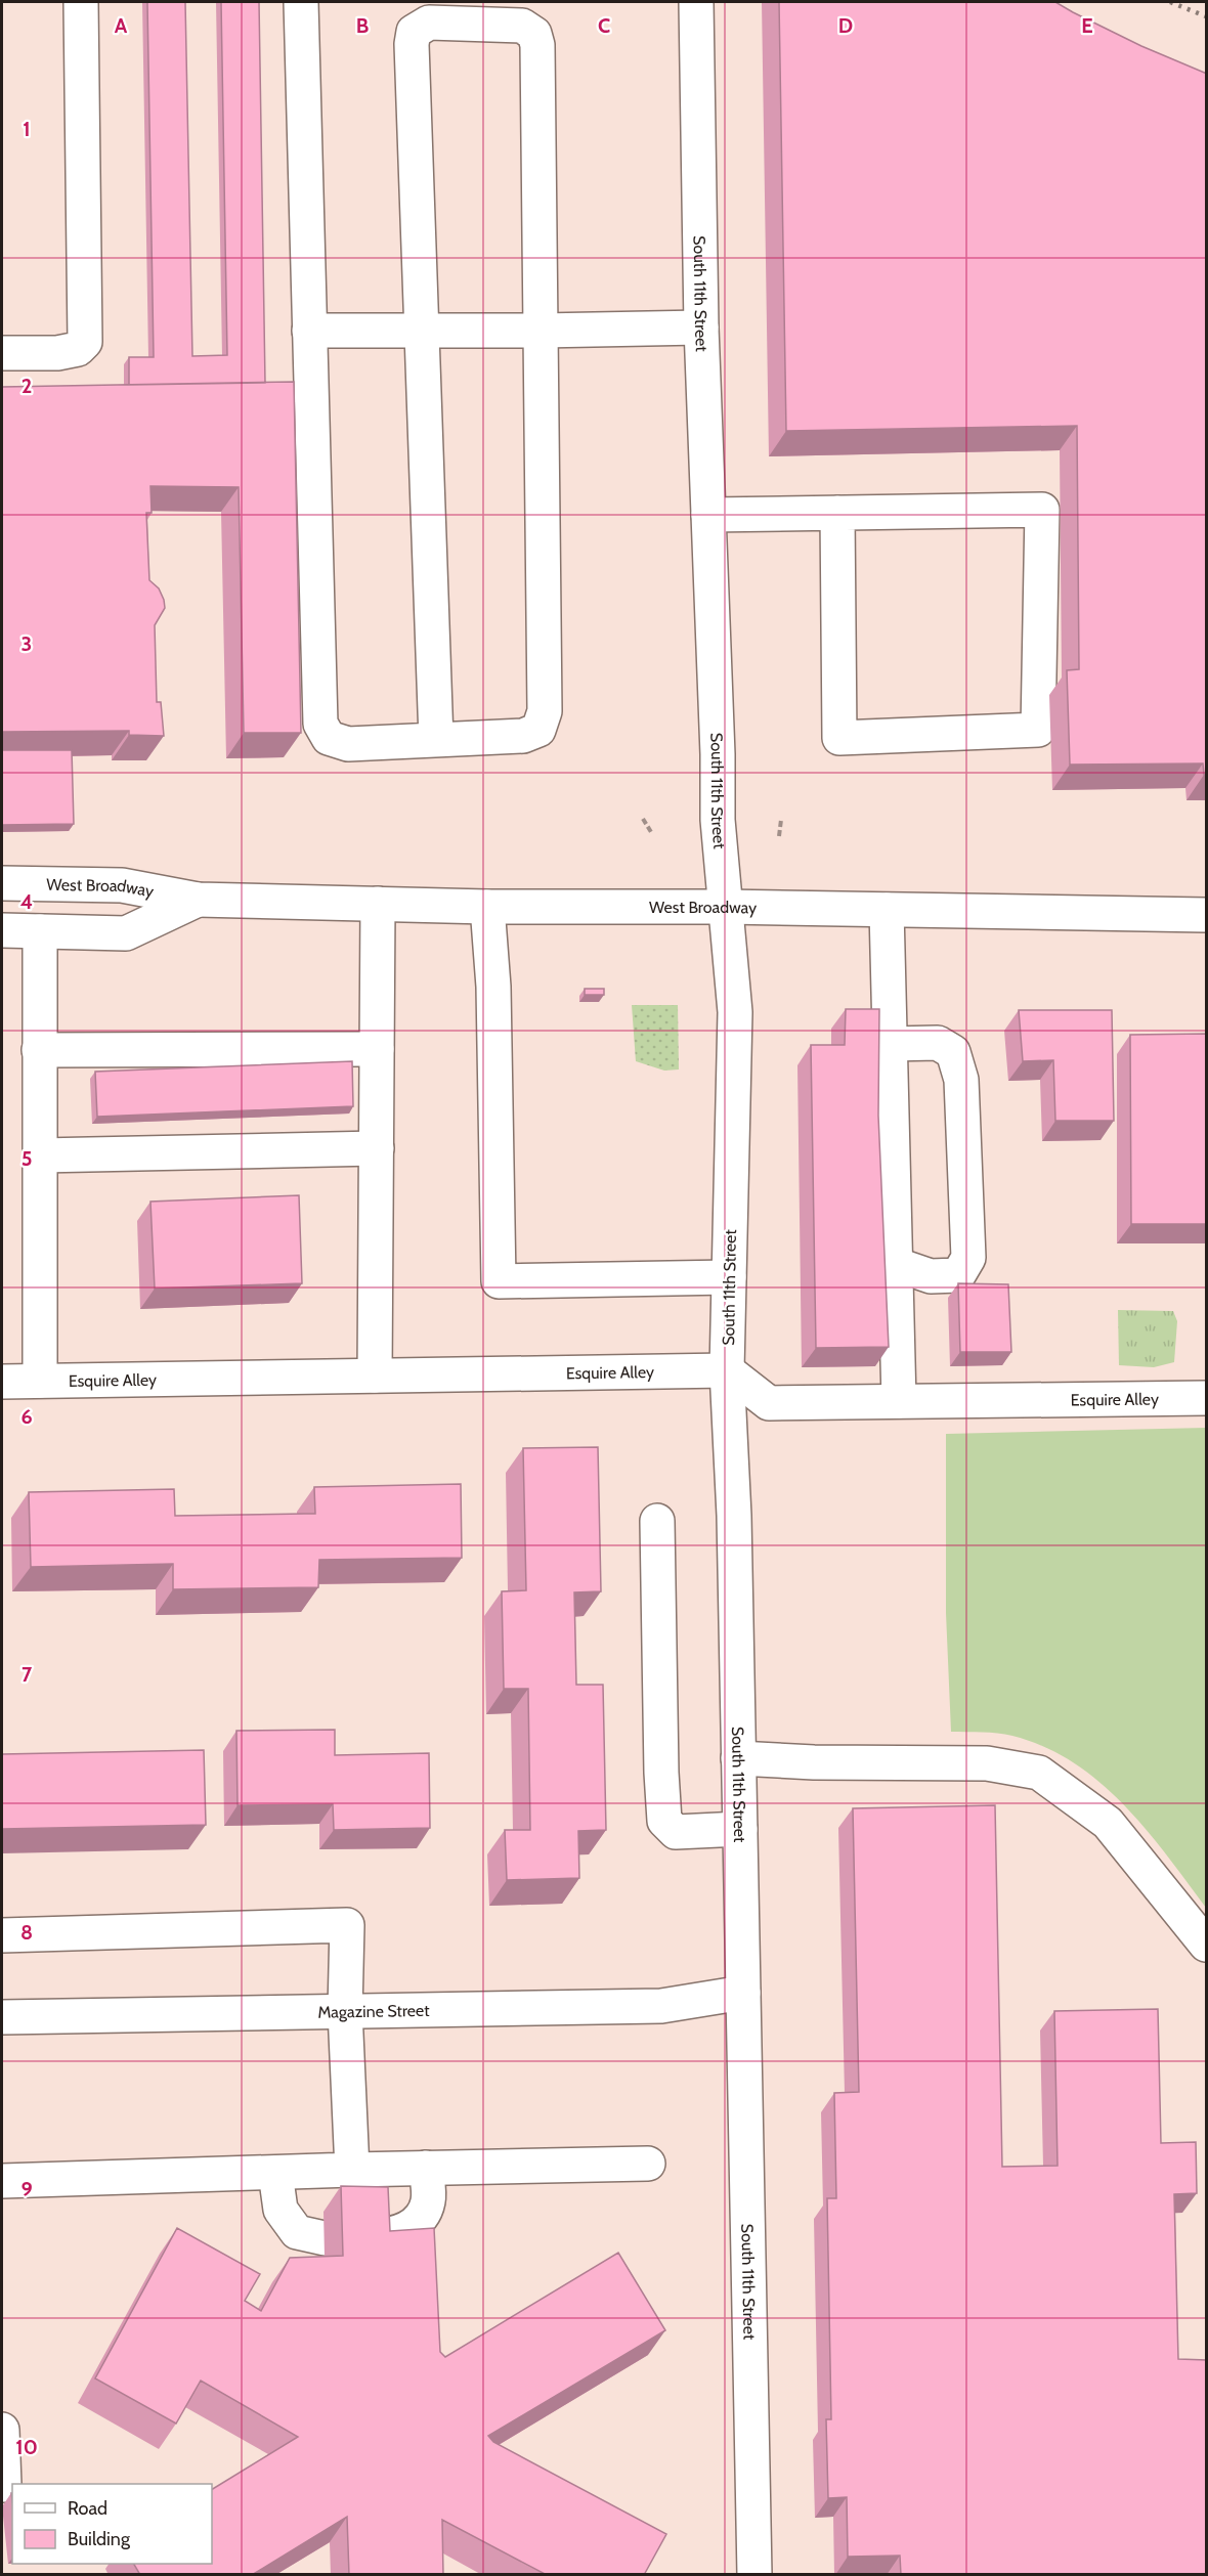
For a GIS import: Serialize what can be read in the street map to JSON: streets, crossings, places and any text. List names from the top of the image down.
{
  "streets": {
    "street": [
      "South 11th Street",
      "West Broadway",
      "Esquire Alley",
      "Magazine Street"
    ]
  },
  "crossings": [
    ["South 11th Street", "West Broadway"],
    ["South 11th Street", "Esquire Alley"],
    ["South 11th Street", "Magazine Street"]
  ],
  "legend": ["Road", "Building"],
  "grid": {
    "columns": [
      "A",
      "B",
      "C",
      "D",
      "E"
    ],
    "rows": [
      "1",
      "2",
      "3",
      "4",
      "5",
      "6",
      "7",
      "8",
      "9",
      "10"
    ]
  }
}
